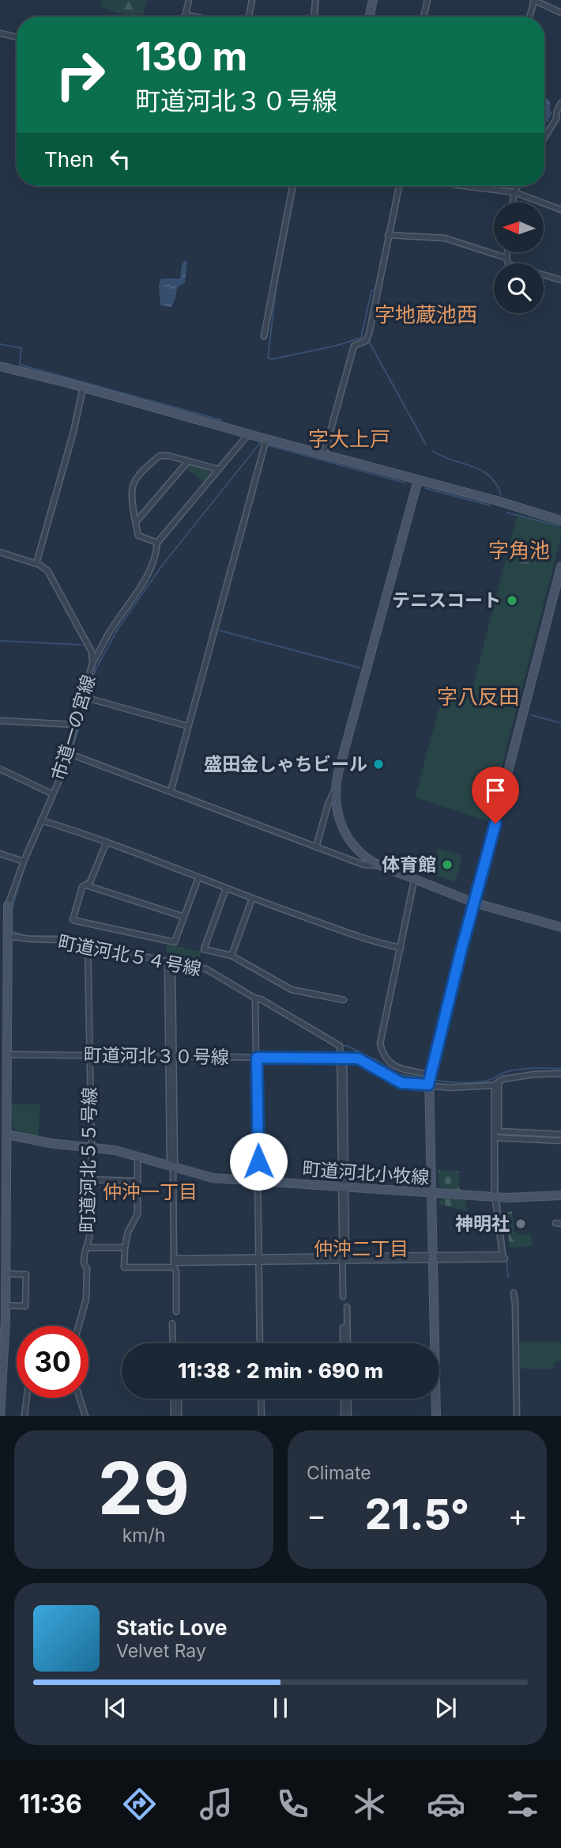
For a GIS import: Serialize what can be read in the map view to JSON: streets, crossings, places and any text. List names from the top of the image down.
{
  "streets": {
    "street": [
      "市道一の宮線",
      "町道河北５４号線",
      "町道河北３０号線",
      "町道河北５５号線",
      "町道河北小牧線"
    ]
  },
  "crossings": [
    ["町道河北５４号線", "町道河北３０号線"],
    ["町道河北５４号線", "町道河北５５号線"],
    ["町道河北３０号線", "町道河北５５号線"],
    ["町道河北５５号線", "町道河北小牧線"]
  ],
  "districts": [
    "字地蔵池西",
    "字大上戸",
    "字角池",
    "字八反田",
    "仲沖一丁目",
    "仲沖二丁目"
  ],
  "places": [
    "テニスコート",
    "盛田金しゃちビール",
    "体育館",
    "神明社"
  ],
  "north": "left",
  "page": {
    "turn": ["130 m", "町道河北３０号線"],
    "then": "Then",
    "limit": "30",
    "trip": "11:38 · 2 min · 690 m",
    "tile": [
      ["29", "km/h"],
      "Climate"
    ],
    "heat": ["−", "21.5°", "+"],
    "song": ["Static Love", "Velvet Ray"],
    "tabs": "11:36"
  }
}
